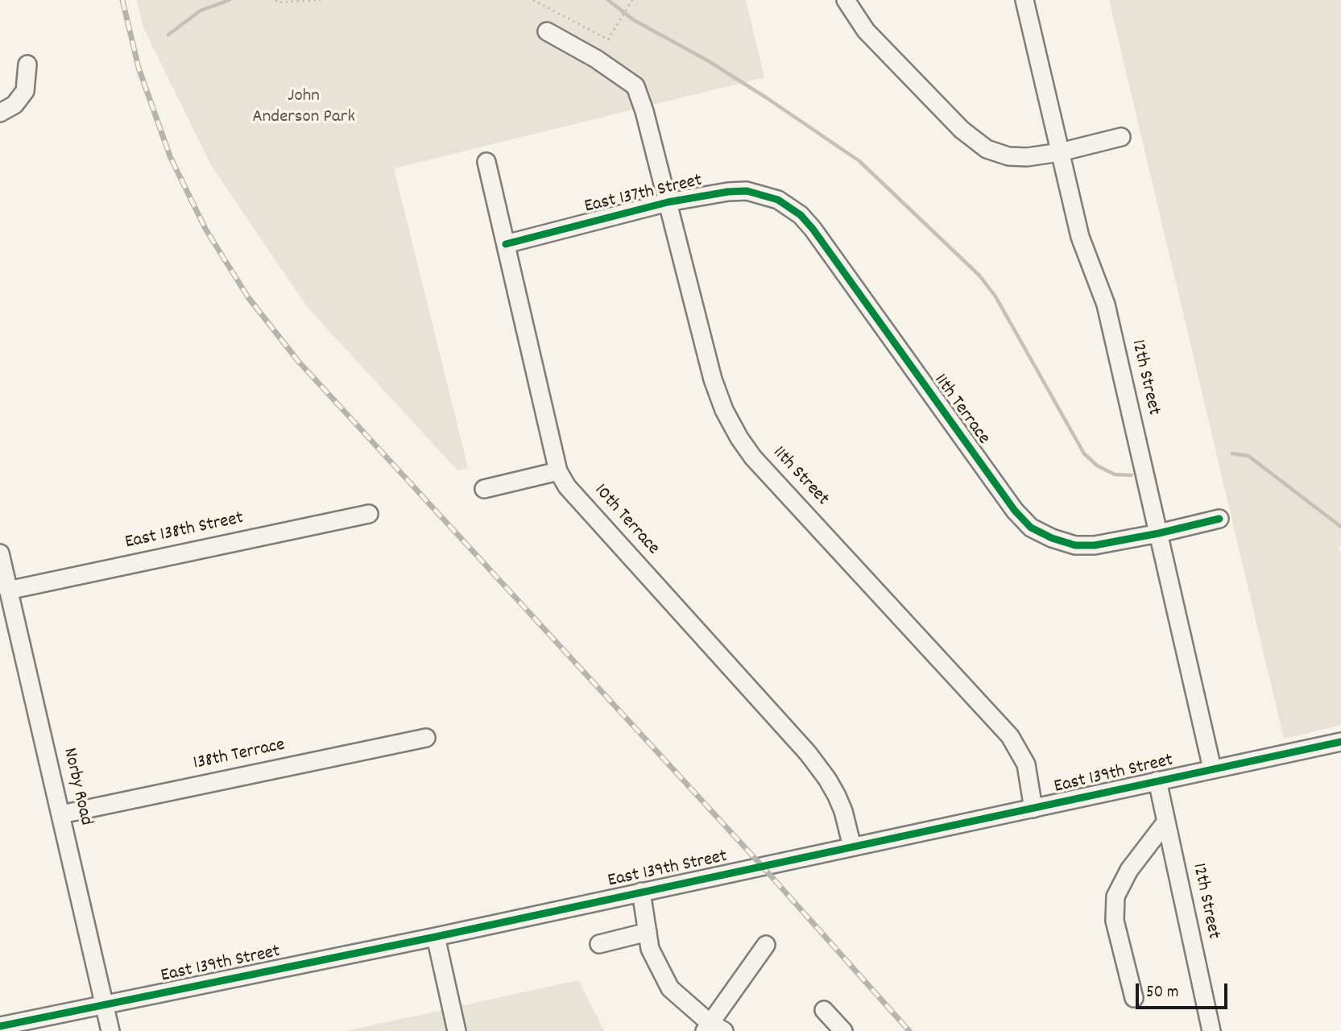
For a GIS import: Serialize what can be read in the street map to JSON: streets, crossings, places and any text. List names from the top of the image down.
{
  "streets": {
    "street": [
      "East 137th Street",
      "12th Street",
      "11th Terrace",
      "11th Street",
      "10th Terrace",
      "East 138th Street",
      "138th Terrace",
      "East 139th Street",
      "Norby Road"
    ]
  },
  "crossings": [
    ["East 137th Street", "11th Terrace"],
    ["East 137th Street", "11th Street"],
    ["East 137th Street", "10th Terrace"],
    ["12th Street", "11th Terrace"],
    ["12th Street", "East 139th Street"],
    ["11th Street", "East 139th Street"],
    ["10th Terrace", "East 139th Street"],
    ["East 138th Street", "Norby Road"],
    ["138th Terrace", "Norby Road"],
    ["East 139th Street", "Norby Road"]
  ],
  "parks": ["John Anderson Park"],
  "scale_bar": "50 m"
}
